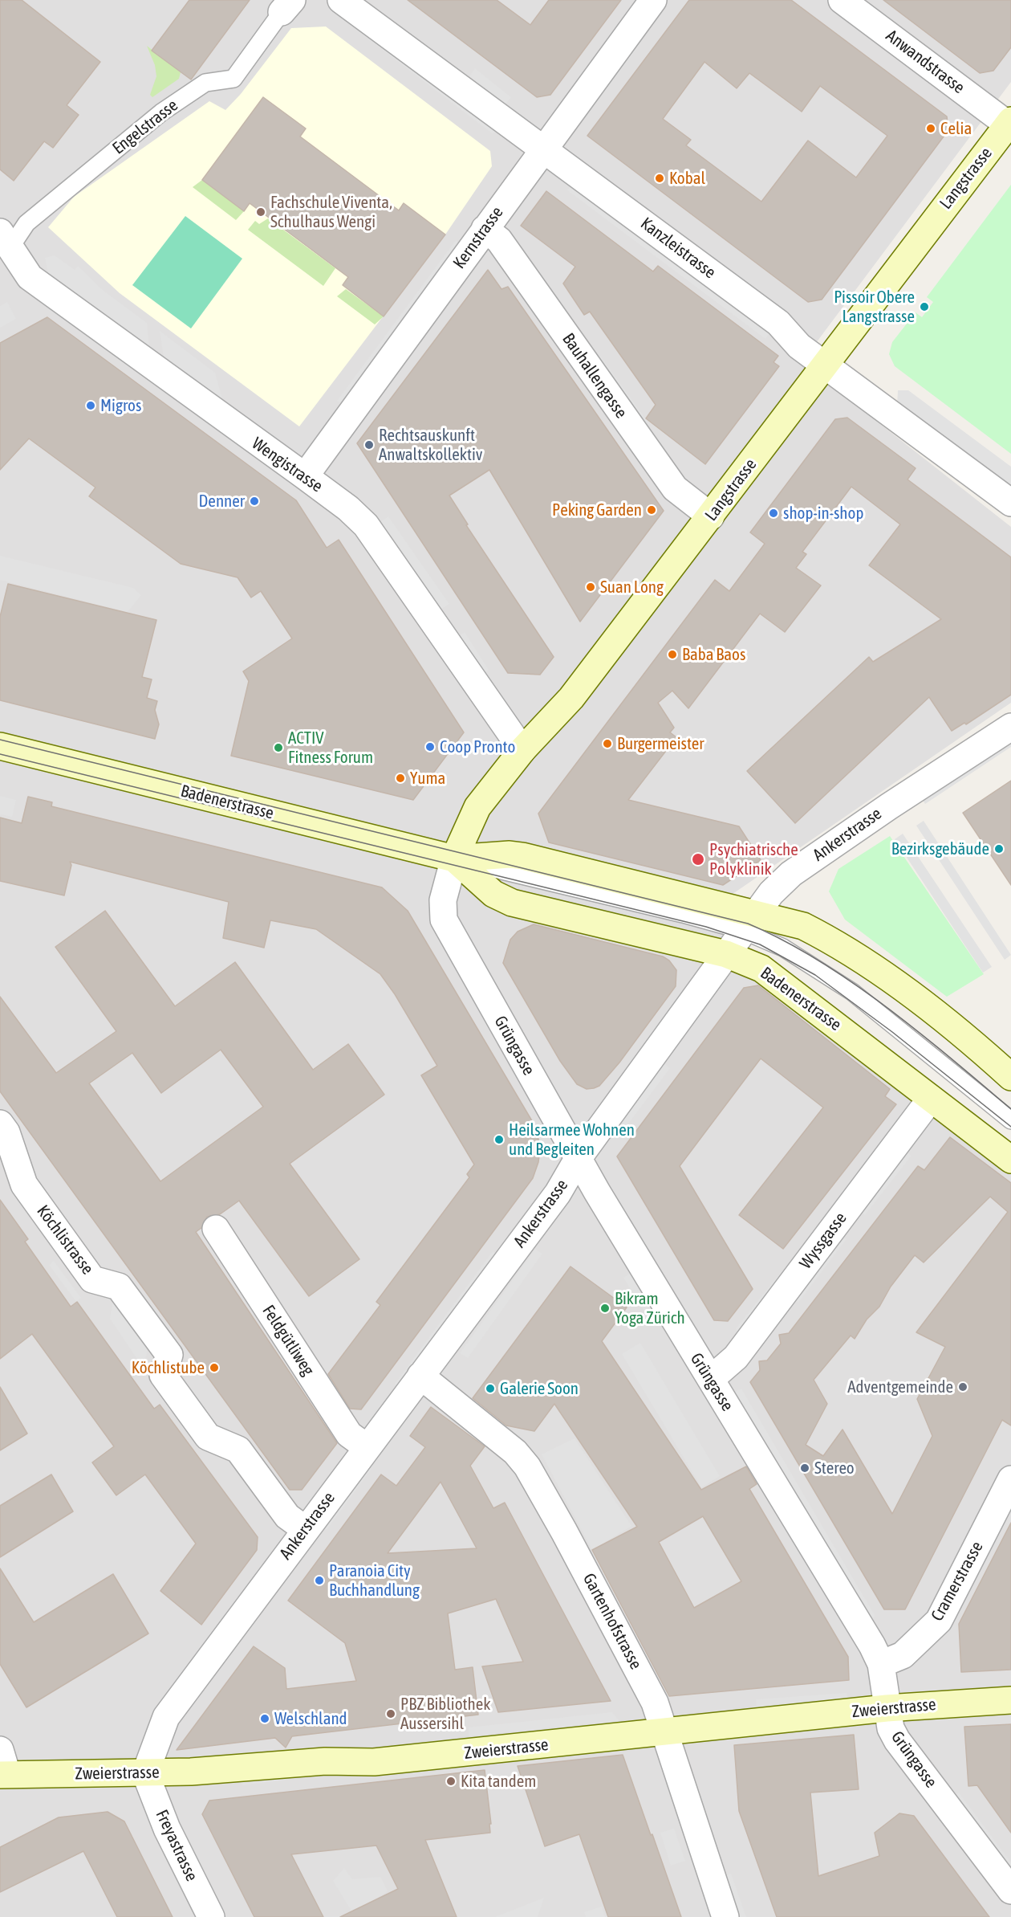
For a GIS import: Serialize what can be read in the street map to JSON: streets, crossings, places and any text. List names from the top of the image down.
{
  "streets": {
    "street": [
      "Anwandstrasse",
      "Langstrasse",
      "Kernstrasse",
      "Kanzleistrasse",
      "Bauhallengasse",
      "Wengistrasse",
      "Badenerstrasse",
      "Ankerstrasse",
      "Grüngasse",
      "Köchlistrasse",
      "Wyssgasse",
      "Feldgütliweg",
      "Cramerstrasse",
      "Gartenhofstrasse",
      "Zweierstrasse",
      "Freyastrasse"
    ],
    "lane": ["Engelstrasse"]
  },
  "crossings": [
    ["Anwandstrasse", "Langstrasse"],
    ["Engelstrasse", "Wengistrasse"],
    ["Langstrasse", "Kanzleistrasse"],
    ["Langstrasse", "Bauhallengasse"],
    ["Langstrasse", "Wengistrasse"],
    ["Langstrasse", "Badenerstrasse"],
    ["Langstrasse", "Grüngasse"],
    ["Kernstrasse", "Kanzleistrasse"],
    ["Kernstrasse", "Bauhallengasse"],
    ["Kernstrasse", "Wengistrasse"],
    ["Badenerstrasse", "Ankerstrasse"],
    ["Badenerstrasse", "Grüngasse"],
    ["Badenerstrasse", "Wyssgasse"],
    ["Ankerstrasse", "Grüngasse"],
    ["Ankerstrasse", "Köchlistrasse"],
    ["Ankerstrasse", "Feldgütliweg"],
    ["Ankerstrasse", "Gartenhofstrasse"],
    ["Ankerstrasse", "Zweierstrasse"],
    ["Ankerstrasse", "Freyastrasse"],
    ["Grüngasse", "Wyssgasse"],
    ["Grüngasse", "Cramerstrasse"],
    ["Grüngasse", "Zweierstrasse"],
    ["Gartenhofstrasse", "Zweierstrasse"],
    ["Zweierstrasse", "Freyastrasse"]
  ],
  "places": [
    "Celia",
    "Kobal",
    "Fachschule Viventa, Schulhaus Wengi",
    "Pissoir Obere Langstrasse",
    "Migros",
    "Rechtsauskunft Anwaltskollektiv",
    "Denner",
    "Peking Garden",
    "shop-in-shop",
    "Suan Long",
    "Baba Baos",
    "Burgermeister",
    "Coop Pronto",
    "ACTIV Fitness Forum",
    "Yuma",
    "Bezirksgebäude",
    "Psychiatrische Polyklinik",
    "Heilsarmee Wohnen und Begleiten",
    "Bikram Yoga Zürich",
    "Köchlistube",
    "Adventgemeinde",
    "Galerie Soon",
    "Stereo",
    "Paranoia City Buchhandlung",
    "PBZ Bibliothek Aussersihl",
    "Welschland",
    "Kita tandem"
  ]
}
